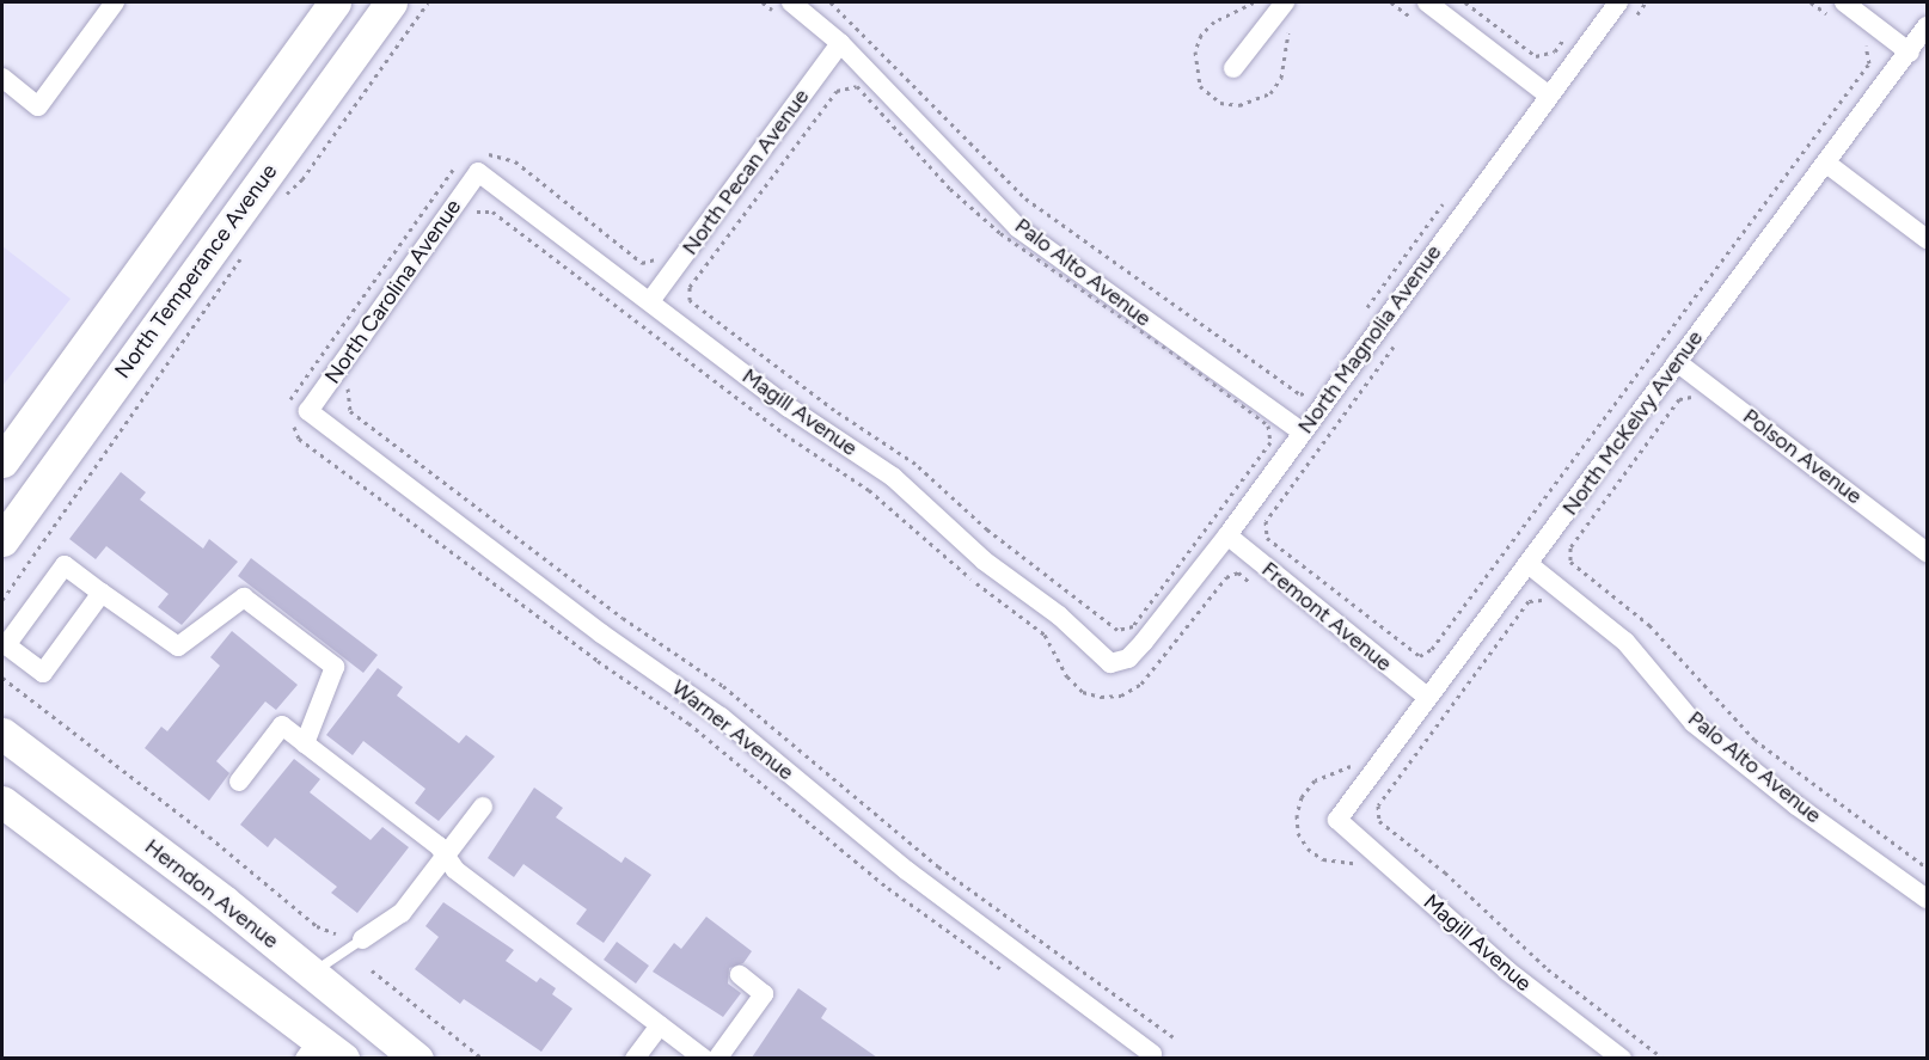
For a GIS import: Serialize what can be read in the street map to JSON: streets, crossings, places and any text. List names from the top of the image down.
{
  "streets": {
    "main road": ["North Temperance Avenue", "Herndon Avenue"],
    "street": [
      "North Pecan Avenue",
      "Palo Alto Avenue",
      "North Carolina Avenue",
      "North Magnolia Avenue",
      "Magill Avenue",
      "North McKelvy Avenue",
      "Polson Avenue",
      "Fremont Avenue",
      "Warner Avenue"
    ]
  },
  "crossings": [
    ["North Pecan Avenue", "Palo Alto Avenue"],
    ["North Pecan Avenue", "Magill Avenue"],
    ["Palo Alto Avenue", "North Magnolia Avenue"],
    ["Palo Alto Avenue", "North McKelvy Avenue"],
    ["North Carolina Avenue", "Magill Avenue"],
    ["North Carolina Avenue", "Warner Avenue"],
    ["North Magnolia Avenue", "Magill Avenue"],
    ["North Magnolia Avenue", "Fremont Avenue"],
    ["Magill Avenue", "North McKelvy Avenue"],
    ["North McKelvy Avenue", "Polson Avenue"],
    ["North McKelvy Avenue", "Fremont Avenue"]
  ]
}
